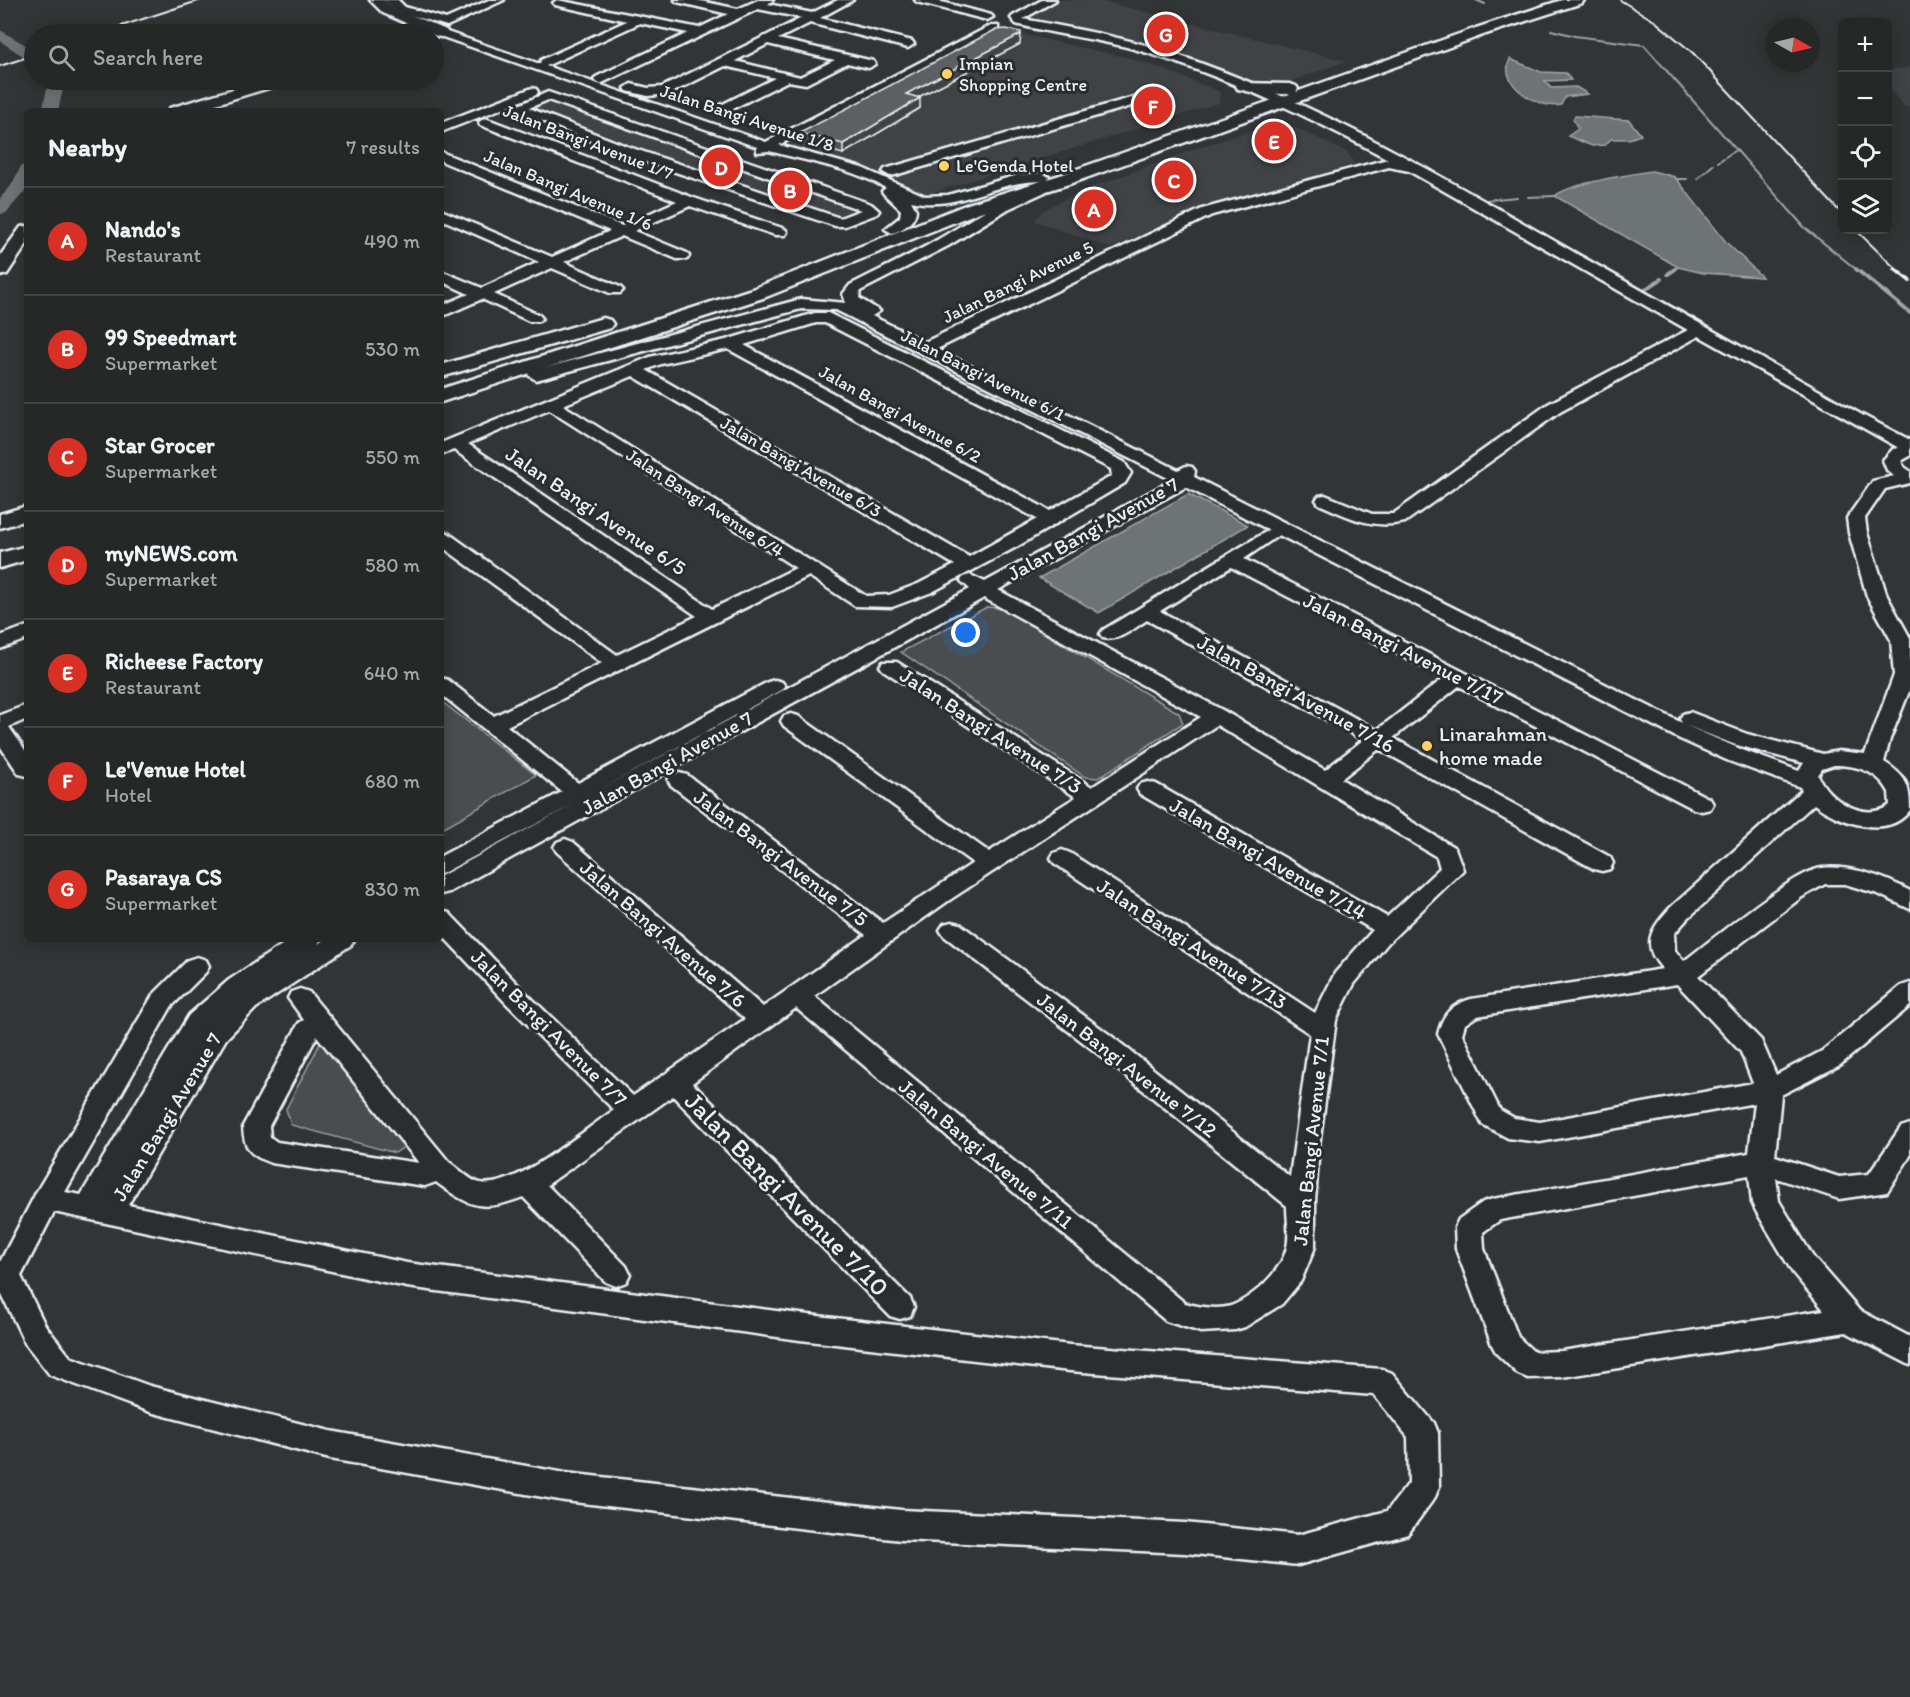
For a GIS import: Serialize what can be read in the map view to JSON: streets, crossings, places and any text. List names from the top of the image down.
{
  "streets": {
    "street": [
      "Jalan Bangi Avenue 1/8",
      "Jalan Bangi Avenue 1/7",
      "Jalan Bangi Avenue 1/6",
      "Jalan Bangi Avenue 5",
      "Jalan Bangi Avenue 6/1",
      "Jalan Bangi Avenue 6/2",
      "Jalan Bangi Avenue 6/3",
      "Jalan Bangi Avenue 6/4",
      "Jalan Bangi Avenue 6/5",
      "Jalan Bangi Avenue 7",
      "Jalan Bangi Avenue 7/17",
      "Jalan Bangi Avenue 7/16",
      "Jalan Bangi Avenue 7/3",
      "Jalan Bangi Avenue 7/5",
      "Jalan Bangi Avenue 7/14",
      "Jalan Bangi Avenue 7/6",
      "Jalan Bangi Avenue 7/13",
      "Jalan Bangi Avenue 7/7",
      "Jalan Bangi Avenue 7/12",
      "Jalan Bangi Avenue 7/1",
      "Jalan Bangi Avenue 7/11",
      "Jalan Bangi Avenue 7/10"
    ]
  },
  "crossings": [
    ["Jalan Bangi Avenue 6/1", "Jalan Bangi Avenue 6/2"],
    ["Jalan Bangi Avenue 6/3", "Jalan Bangi Avenue 6/4"],
    ["Jalan Bangi Avenue 6/3", "Jalan Bangi Avenue 7"],
    ["Jalan Bangi Avenue 6/3", "Jalan Bangi Avenue 7/1"],
    ["Jalan Bangi Avenue 6/4", "Jalan Bangi Avenue 7"],
    ["Jalan Bangi Avenue 7/14", "Jalan Bangi Avenue 7/1"],
    ["Jalan Bangi Avenue 7/13", "Jalan Bangi Avenue 7/1"],
    ["Jalan Bangi Avenue 7/12", "Jalan Bangi Avenue 7/1"],
    ["Jalan Bangi Avenue 7/1", "Jalan Bangi Avenue 7/11"]
  ],
  "places": ["Impian Shopping Centre", "Le'Genda Hotel", "Linarahman home made"],
  "north": "right",
  "page": {
    "pins": [
      "G",
      "F",
      "E",
      "D",
      "C",
      "B",
      "A"
    ],
    "map_buttons": ["+", "−"],
    "search": "Search here",
    "heading": ["Nearby", "7 results"],
    "list": [
      {
        "mark": "A",
        "name": "Nando's",
        "note": "Restaurant",
        "value": "490 m"
      },
      {
        "mark": "B",
        "name": "99 Speedmart",
        "note": "Supermarket",
        "value": "530 m"
      },
      {
        "mark": "C",
        "name": "Star Grocer",
        "note": "Supermarket",
        "value": "550 m"
      },
      {
        "mark": "D",
        "name": "myNEWS.com",
        "note": "Supermarket",
        "value": "580 m"
      },
      {
        "mark": "E",
        "name": "Richeese Factory",
        "note": "Restaurant",
        "value": "640 m"
      },
      {
        "mark": "F",
        "name": "Le'Venue Hotel",
        "note": "Hotel",
        "value": "680 m"
      },
      {
        "mark": "G",
        "name": "Pasaraya CS",
        "note": "Supermarket",
        "value": "830 m"
      }
    ]
  }
}
